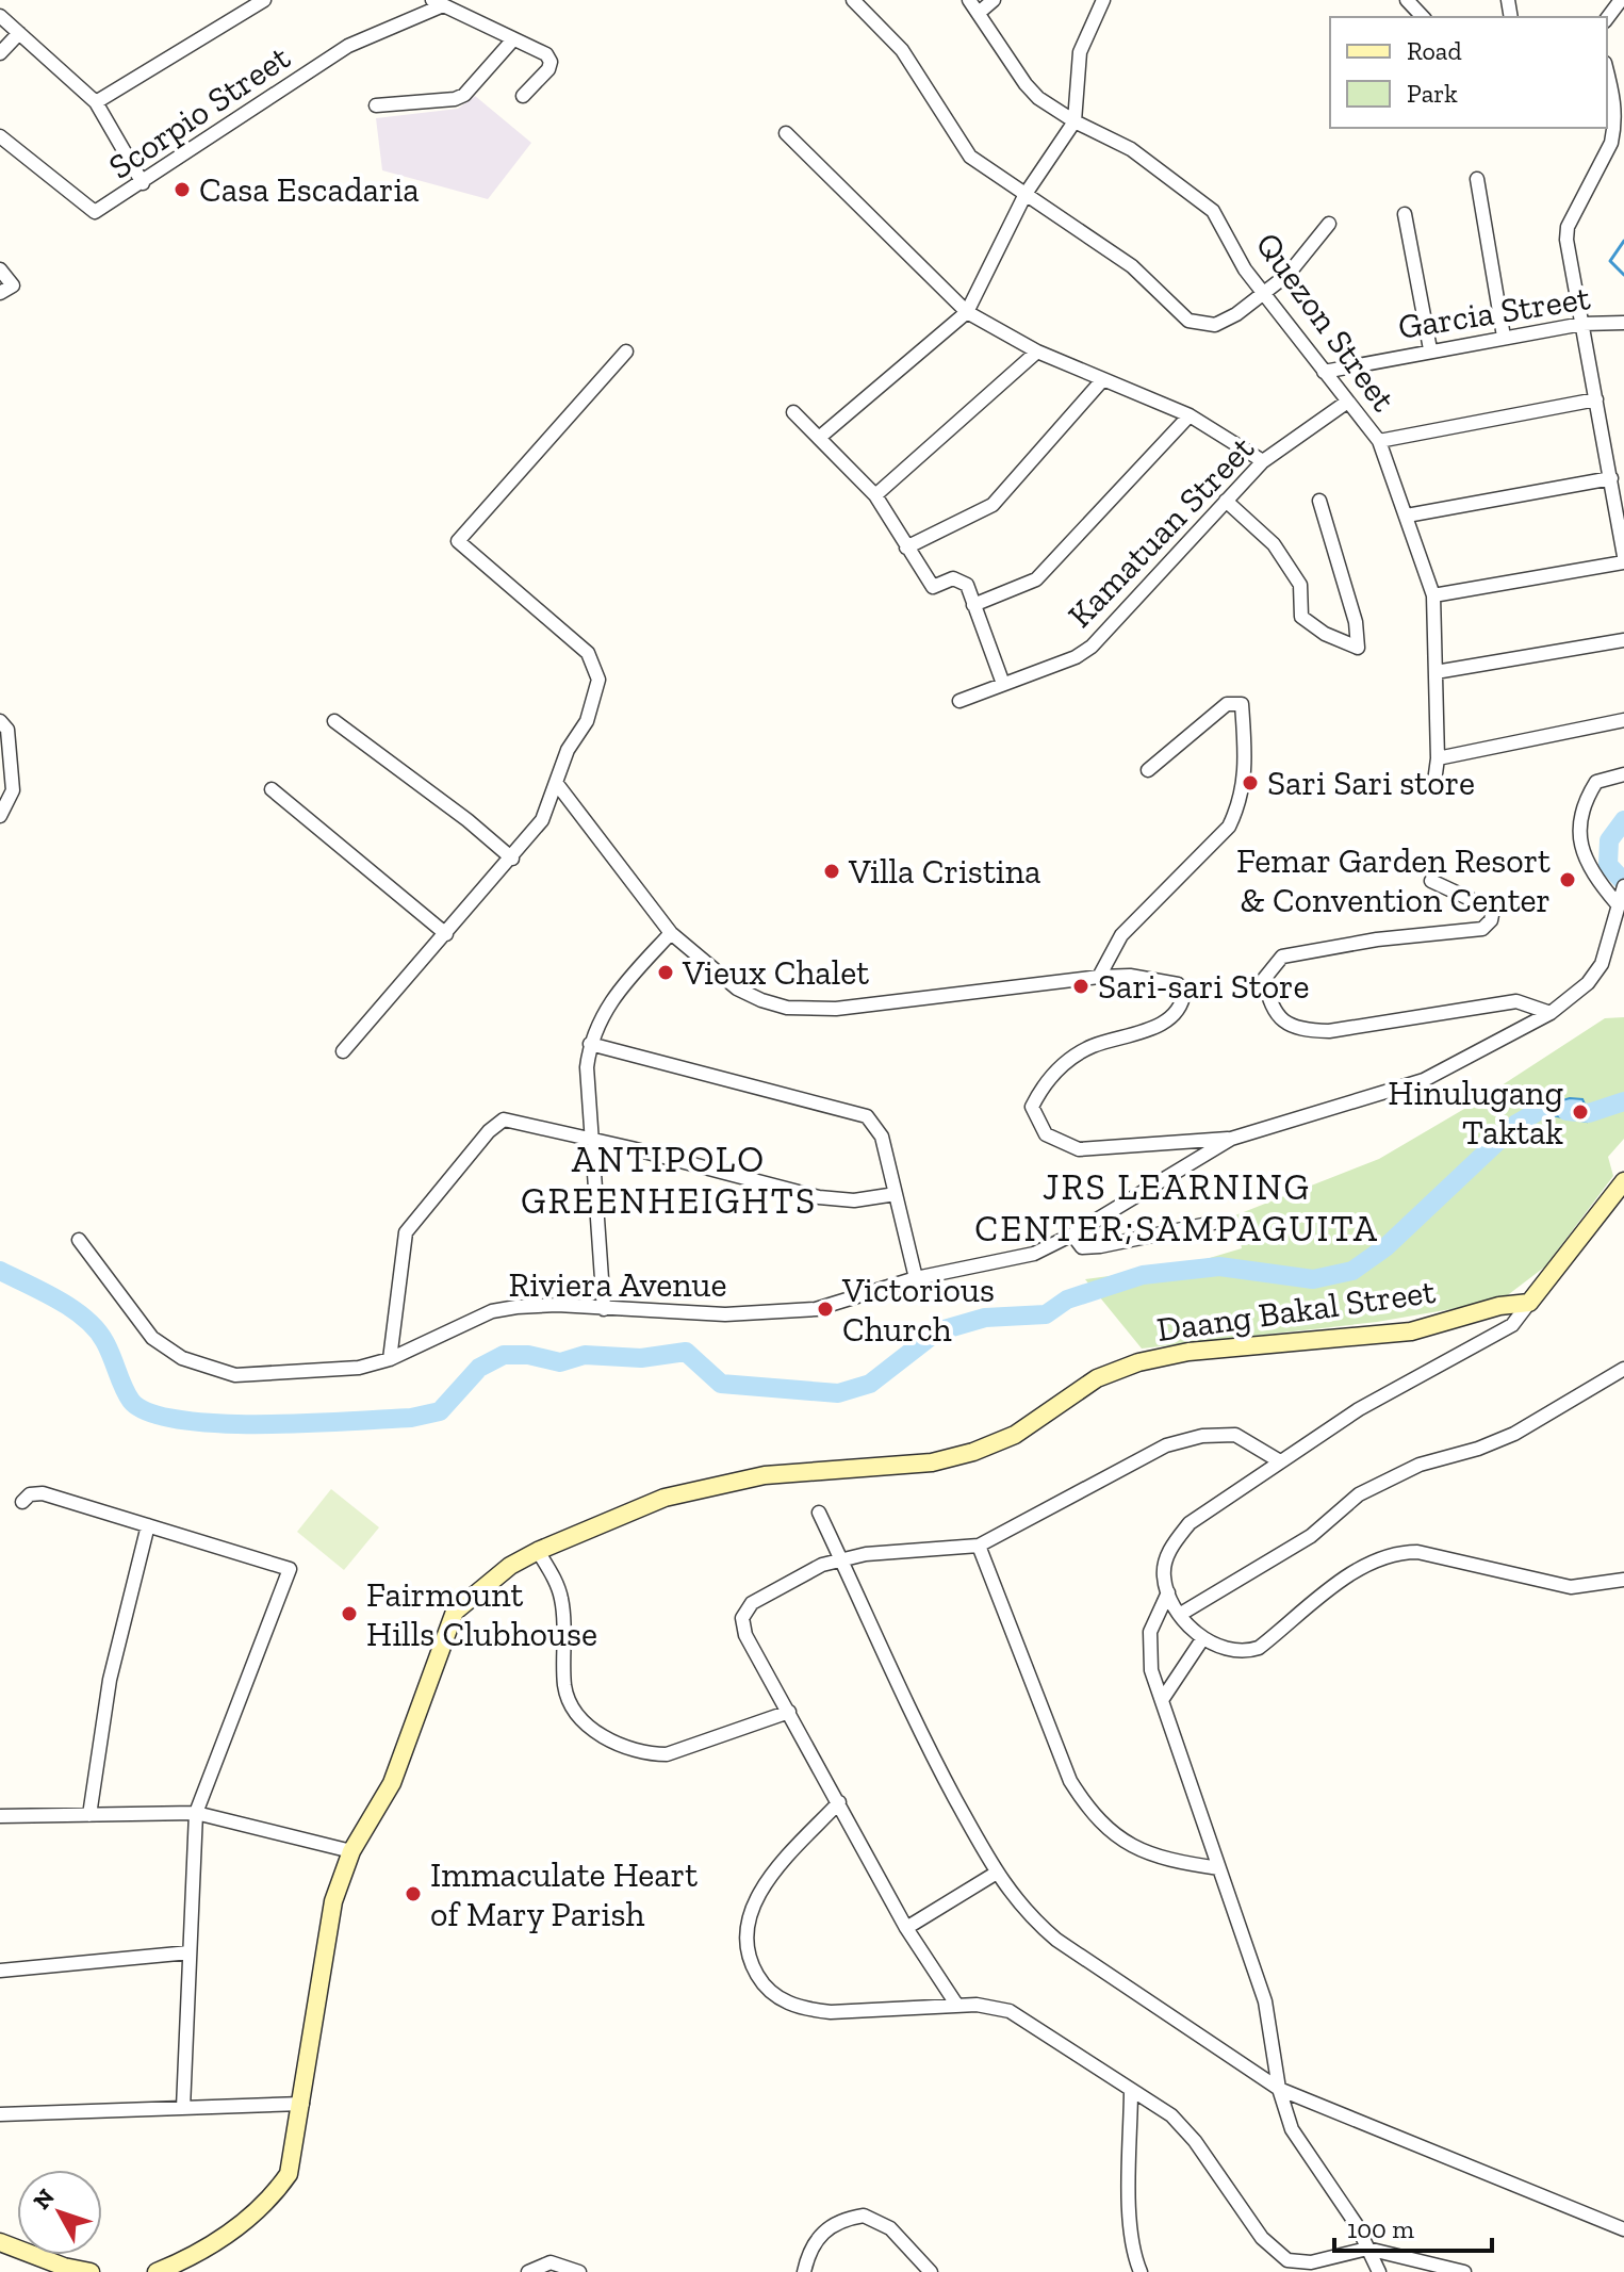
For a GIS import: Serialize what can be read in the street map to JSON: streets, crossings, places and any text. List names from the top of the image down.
{
  "streets": {
    "street": [
      "Scorpio Street",
      "Garcia Street",
      "Quezon Street",
      "Kamatuan Street",
      "Riviera Avenue",
      "Daang Bakal Street"
    ]
  },
  "crossings": [
    ["Garcia Street", "Quezon Street"],
    ["Quezon Street", "Kamatuan Street"]
  ],
  "districts": ["ANTIPOLO GREENHEIGHTS", "JRS LEARNING CENTER;SAMPAGUITA"],
  "places": [
    "Casa Escadaria",
    "Sari Sari store",
    "Villa Cristina",
    "Femar Garden Resort & Convention Center",
    "Vieux Chalet",
    "Sari-sari Store",
    "Hinulugang Taktak",
    "Victorious Church",
    "Fairmount Hills Clubhouse",
    "Immaculate Heart of Mary Parish"
  ],
  "legend": ["Road", "Park"],
  "scale_bar": "100 m",
  "north": "top left"
}
